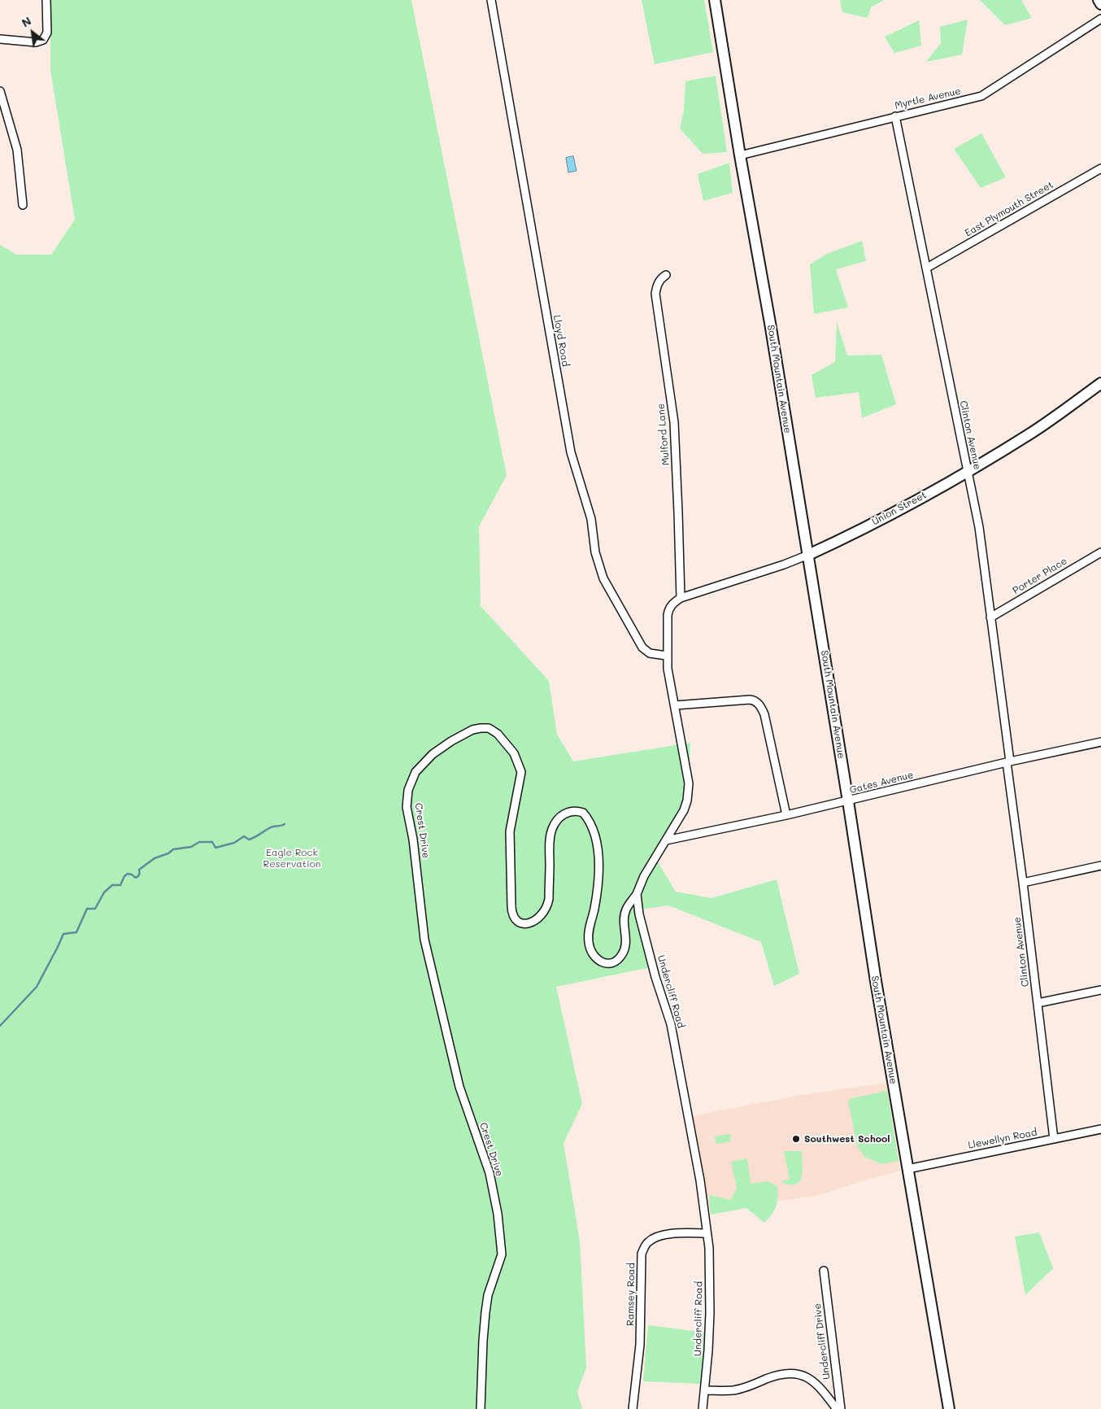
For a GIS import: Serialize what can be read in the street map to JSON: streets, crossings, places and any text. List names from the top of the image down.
{
  "streets": {
    "street": [
      "Myrtle Avenue",
      "East Plymouth Street",
      "Lloyd Road",
      "South Mountain Avenue",
      "Mulford Lane",
      "Clinton Avenue",
      "Union Street",
      "Porter Place",
      "Gates Avenue",
      "Crest Drive",
      "Undercliff Road",
      "Llewellyn Road",
      "Ramsey Road",
      "Undercliff Drive"
    ]
  },
  "crossings": [
    ["Myrtle Avenue", "South Mountain Avenue"],
    ["Myrtle Avenue", "Clinton Avenue"],
    ["East Plymouth Street", "Clinton Avenue"],
    ["Lloyd Road", "Undercliff Road"],
    ["South Mountain Avenue", "Union Street"],
    ["South Mountain Avenue", "Gates Avenue"],
    ["South Mountain Avenue", "Llewellyn Road"],
    ["Mulford Lane", "Union Street"],
    ["Mulford Lane", "Undercliff Road"],
    ["Clinton Avenue", "Union Street"],
    ["Clinton Avenue", "Porter Place"],
    ["Clinton Avenue", "Gates Avenue"],
    ["Clinton Avenue", "Llewellyn Road"],
    ["Union Street", "Undercliff Road"],
    ["Gates Avenue", "Undercliff Road"],
    ["Crest Drive", "Undercliff Road"],
    ["Undercliff Road", "Ramsey Road"]
  ],
  "parks": ["Eagle Rock Reservation"],
  "places": ["Southwest School"],
  "north": "top left"
}
